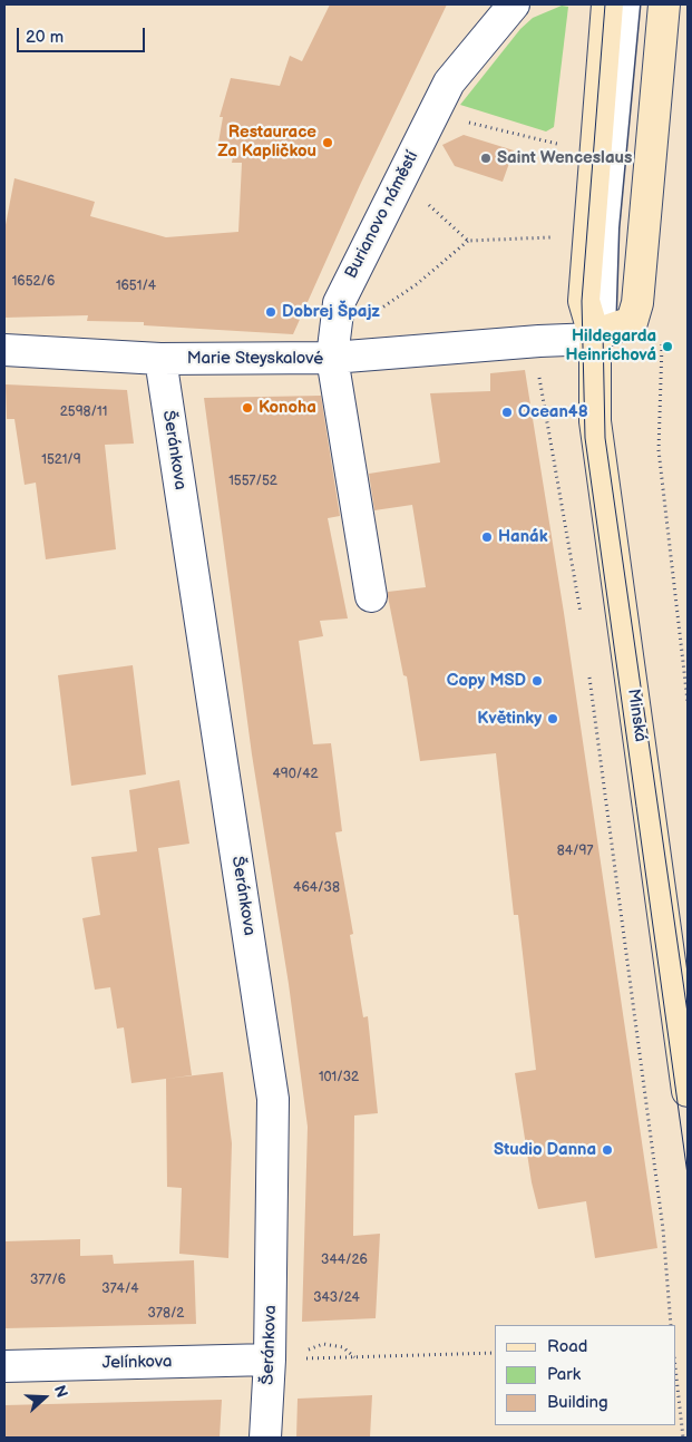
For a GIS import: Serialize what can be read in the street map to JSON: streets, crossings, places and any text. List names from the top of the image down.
{
  "streets": {
    "street": [
      "Burianovo náměstí",
      "Marie Steyskalové",
      "Šeránkova",
      "Minská",
      "Jelínkova"
    ]
  },
  "crossings": [
    ["Burianovo náměstí", "Marie Steyskalové"],
    ["Marie Steyskalové", "Šeránkova"],
    ["Šeránkova", "Jelínkova"]
  ],
  "places": [
    "Restaurace Za Kapličkou",
    "Saint Wenceslaus",
    "Dobrej Špajz",
    "Hildegarda Heinrichová",
    "Konoha",
    "Ocean48",
    "Hanák",
    "Copy MSD",
    "Květinky",
    "Studio Danna"
  ],
  "house_numbers": [
    "1652/6",
    "1651/4",
    "2598/11",
    "1521/9",
    "1557/52",
    "490/42",
    "84/97",
    "464/38",
    "101/32",
    "344/26",
    "377/6",
    "374/4",
    "343/24",
    "378/2"
  ],
  "legend": ["Road", "Park", "Building"],
  "scale_bar": "20 m",
  "north": "right"
}
